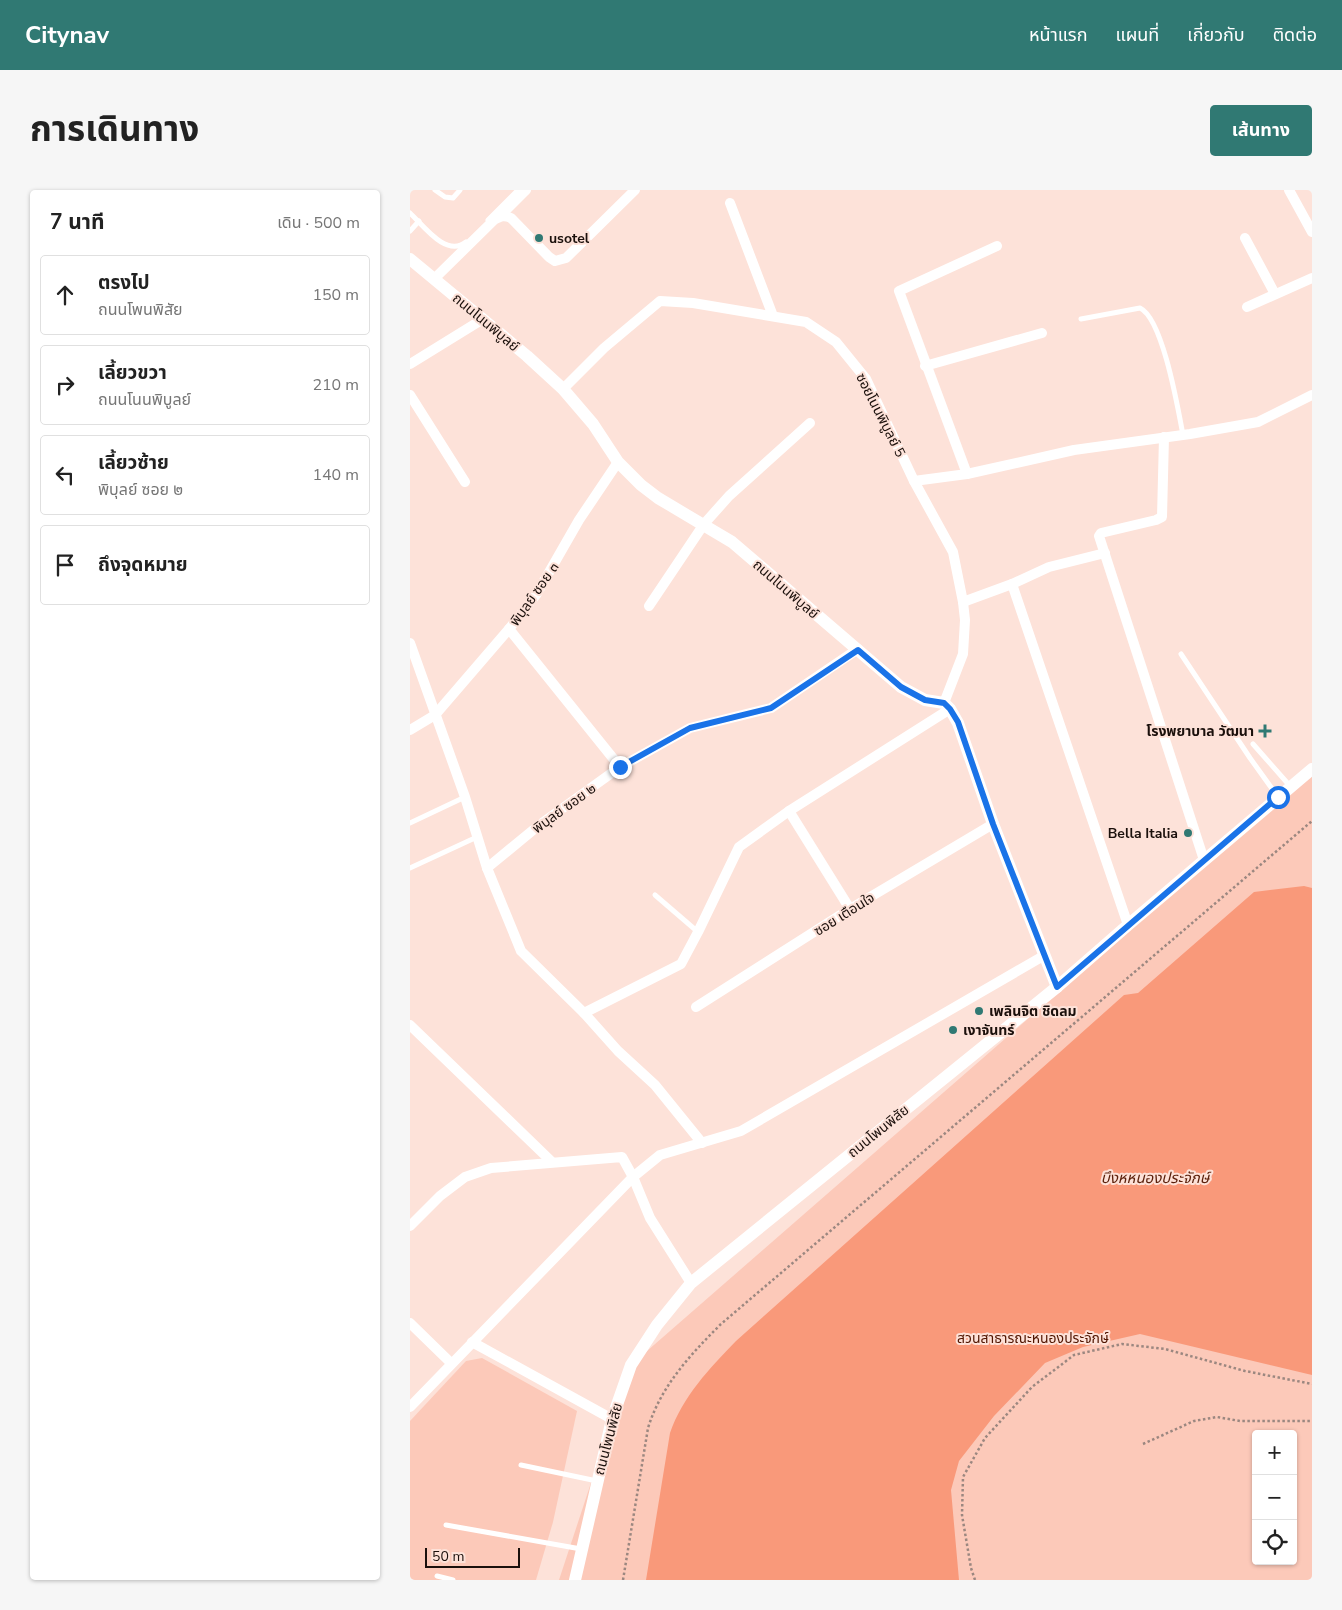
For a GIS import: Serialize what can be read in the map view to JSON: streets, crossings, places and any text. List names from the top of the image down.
{
  "streets": {
    "street": [
      "ถนนโนนพิบูลย์",
      "ซอยโนนพิบูลย์ 5",
      "พิบุลย์ ซอย ๓",
      "พิบุลย์ ซอย ๒",
      "ซอย เตือนใจ",
      "ถนนโพนพิสัย"
    ]
  },
  "crossings": [
    ["ถนนโนนพิบูลย์", "ซอยโนนพิบูลย์ 5"],
    ["ถนนโนนพิบูลย์", "พิบุลย์ ซอย ๓"],
    ["ถนนโนนพิบูลย์", "พิบุลย์ ซอย ๒"]
  ],
  "water": ["บึงหหนองประจักษ์"],
  "parks": ["สวนสาธารณะหนองประจักษ์"],
  "places": {
    "other": [
      "usotel",
      "Bella Italia",
      "เพลินจิต ชิดลม",
      "เงาจันทร์"
    ],
    "health": ["โรงพยาบาล วัฒนา"]
  },
  "scale_bar": "50 m",
  "page": {
    "header": "Citynav",
    "nav": [
      "หน้าแรก",
      "แผนที่",
      "เกี่ยวกับ",
      "ติดต่อ"
    ],
    "title": "การเดินทาง",
    "buttons": "เส้นทาง",
    "heading": ["7 นาที", "เดิน · 500 m"],
    "list": [
      ["ตรงไป", "ถนนโพนพิสัย", "150 m"],
      ["เลี้ยวขวา", "ถนนโนนพิบูลย์", "210 m"],
      ["เลี้ยวซ้าย", "พิบุลย์ ซอย ๒", "140 m"],
      "ถึงจุดหมาย"
    ],
    "map_buttons": ["+", "−"],
    "scale": "50 m"
  }
}
